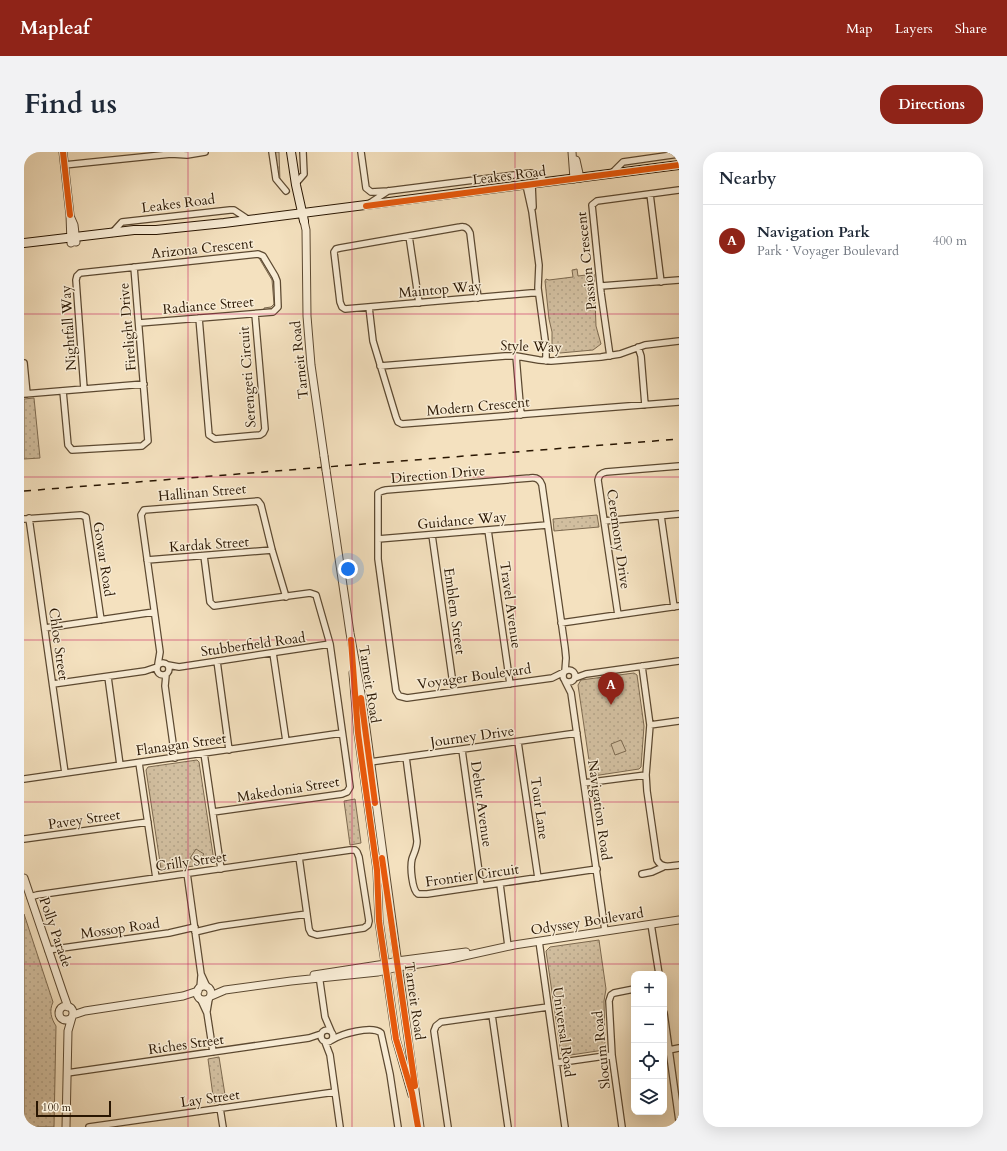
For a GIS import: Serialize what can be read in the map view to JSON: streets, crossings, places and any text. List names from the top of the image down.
{
  "streets": {
    "main road": ["Leakes Road", "Tarneit Road"],
    "street": [
      "Arizona Crescent",
      "Passion Crescent",
      "Maintop Way",
      "Radiance Street",
      "Firelight Drive",
      "Nightfall Way",
      "Style Way",
      "Serengeti Circuit",
      "Modern Crescent",
      "Direction Drive",
      "Hallinan Street",
      "Guidance Way",
      "Ceremony Drive",
      "Kardak Street",
      "Gowar Road",
      "Travel Avenue",
      "Emblem Street",
      "Chloe Street",
      "Stubberfield Road",
      "Voyager Boulevard",
      "Journey Drive",
      "Flanagan Street",
      "Makedonia Street",
      "Debut Avenue",
      "Tour Lane",
      "Navigation Road",
      "Pavey Street",
      "Crilly Street",
      "Frontier Circuit",
      "Odyssey Boulevard",
      "Mossop Road",
      "Polly Parade",
      "Universal Road",
      "Riches Street",
      "Slocum Road",
      "Lay Street"
    ]
  },
  "crossings": [
    ["Leakes Road", "Tarneit Road"],
    ["Arizona Crescent", "Radiance Street"],
    ["Arizona Crescent", "Firelight Drive"],
    ["Arizona Crescent", "Nightfall Way"],
    ["Passion Crescent", "Style Way"],
    ["Maintop Way", "Modern Crescent"],
    ["Radiance Street", "Firelight Drive"],
    ["Radiance Street", "Serengeti Circuit"],
    ["Firelight Drive", "Nightfall Way"],
    ["Style Way", "Modern Crescent"],
    ["Tarneit Road", "Journey Drive"],
    ["Tarneit Road", "Odyssey Boulevard"],
    ["Direction Drive", "Guidance Way"],
    ["Direction Drive", "Voyager Boulevard"],
    ["Hallinan Street", "Kardak Street"],
    ["Hallinan Street", "Stubberfield Road"],
    ["Hallinan Street", "Makedonia Street"],
    ["Guidance Way", "Travel Avenue"],
    ["Guidance Way", "Emblem Street"],
    ["Kardak Street", "Makedonia Street"],
    ["Gowar Road", "Chloe Street"],
    ["Travel Avenue", "Voyager Boulevard"],
    ["Emblem Street", "Voyager Boulevard"],
    ["Chloe Street", "Flanagan Street"],
    ["Stubberfield Road", "Makedonia Street"],
    ["Voyager Boulevard", "Navigation Road"],
    ["Journey Drive", "Debut Avenue"],
    ["Journey Drive", "Tour Lane"],
    ["Journey Drive", "Navigation Road"],
    ["Journey Drive", "Frontier Circuit"],
    ["Flanagan Street", "Makedonia Street"],
    ["Debut Avenue", "Frontier Circuit"],
    ["Tour Lane", "Frontier Circuit"],
    ["Navigation Road", "Frontier Circuit"],
    ["Navigation Road", "Odyssey Boulevard"],
    ["Crilly Street", "Mossop Road"],
    ["Crilly Street", "Polly Parade"],
    ["Odyssey Boulevard", "Polly Parade"],
    ["Odyssey Boulevard", "Universal Road"],
    ["Mossop Road", "Polly Parade"]
  ],
  "scale_bar": "100 m",
  "page": {
    "header": "Mapleaf",
    "nav": ["Map", "Layers", "Share"],
    "title": "Find us",
    "buttons": "Directions",
    "heading": "Nearby",
    "list": [
      {
        "mark": "A",
        "name": "Navigation Park",
        "note": "Park · Voyager Boulevard",
        "value": "400 m"
      }
    ],
    "pins": "A",
    "map_buttons": ["+", "−"],
    "scale": "100 m"
  }
}
